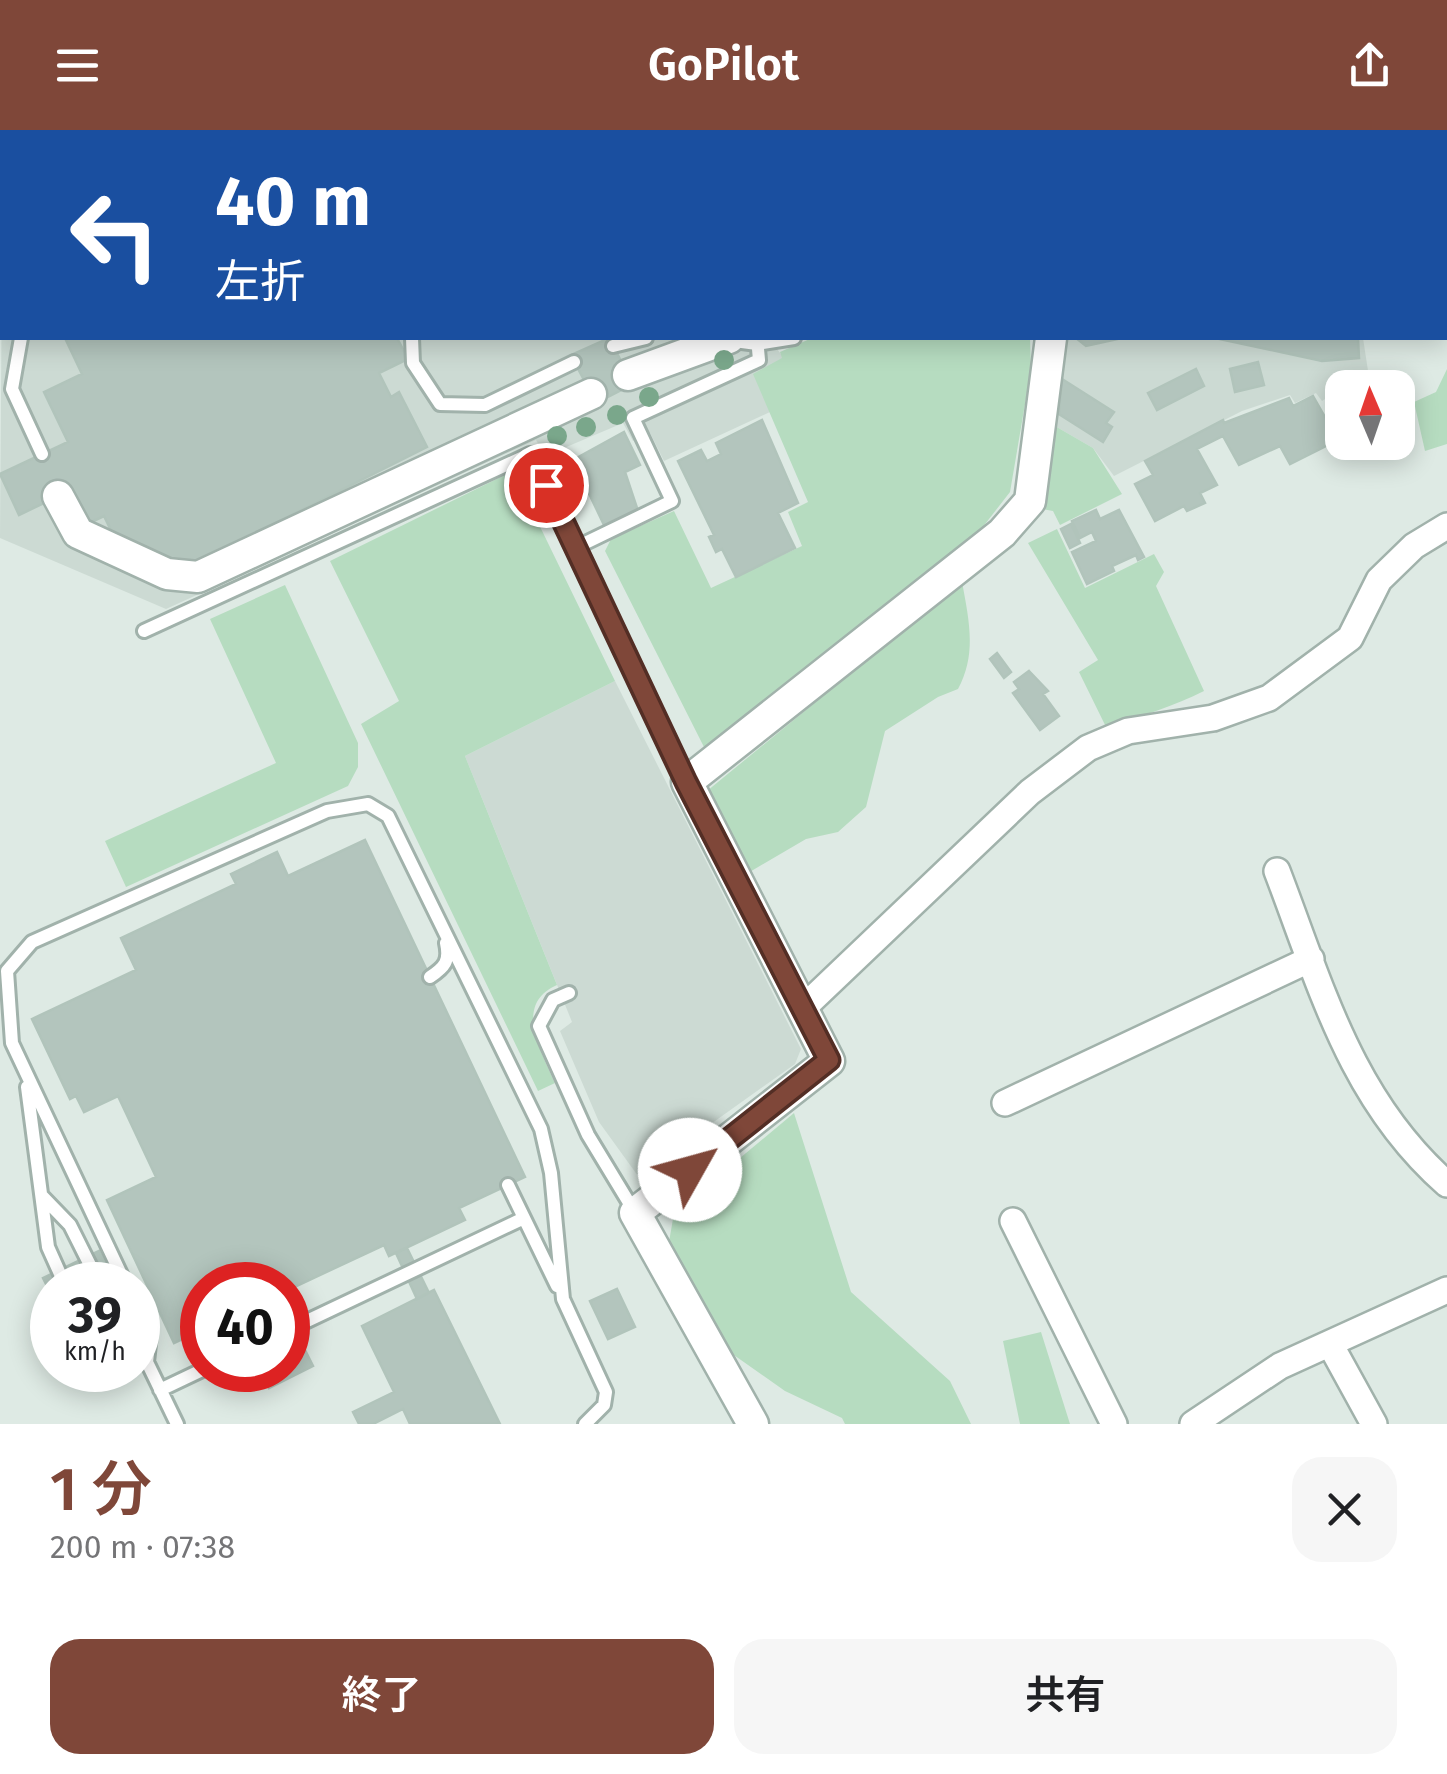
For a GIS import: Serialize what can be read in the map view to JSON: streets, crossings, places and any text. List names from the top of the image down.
{
  "north": "top",
  "page": {
    "header": "GoPilot",
    "turn": ["40 m", "左折"],
    "speed": "39 km/h",
    "limit": "40",
    "heading": ["1 分", "200 m · 07:38"],
    "buttons": ["終了", "共有"]
  }
}
